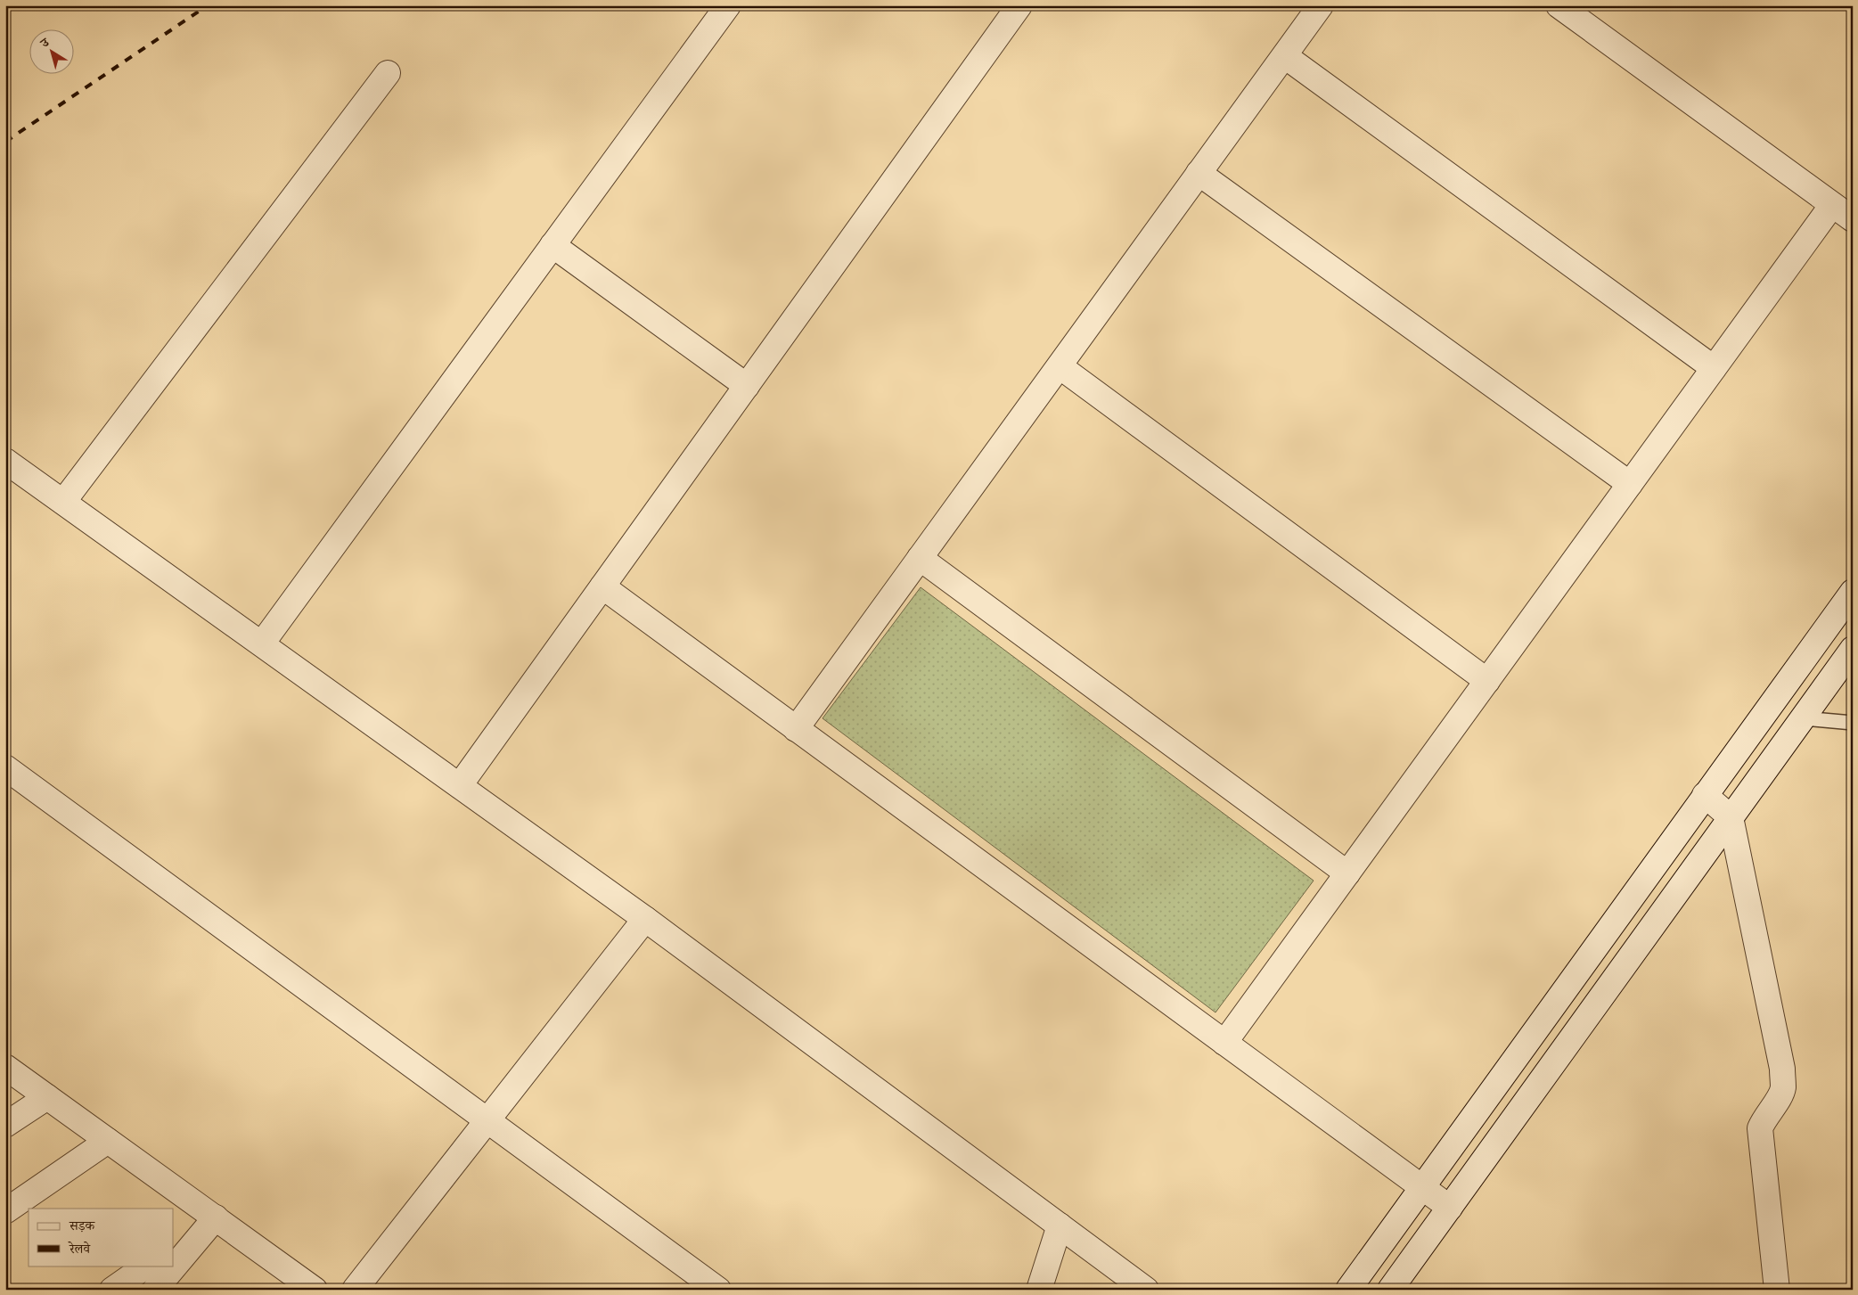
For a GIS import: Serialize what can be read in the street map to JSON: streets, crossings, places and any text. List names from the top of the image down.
{
  "legend": ["सड़क", "रेलवे"],
  "north": "top left"
}
